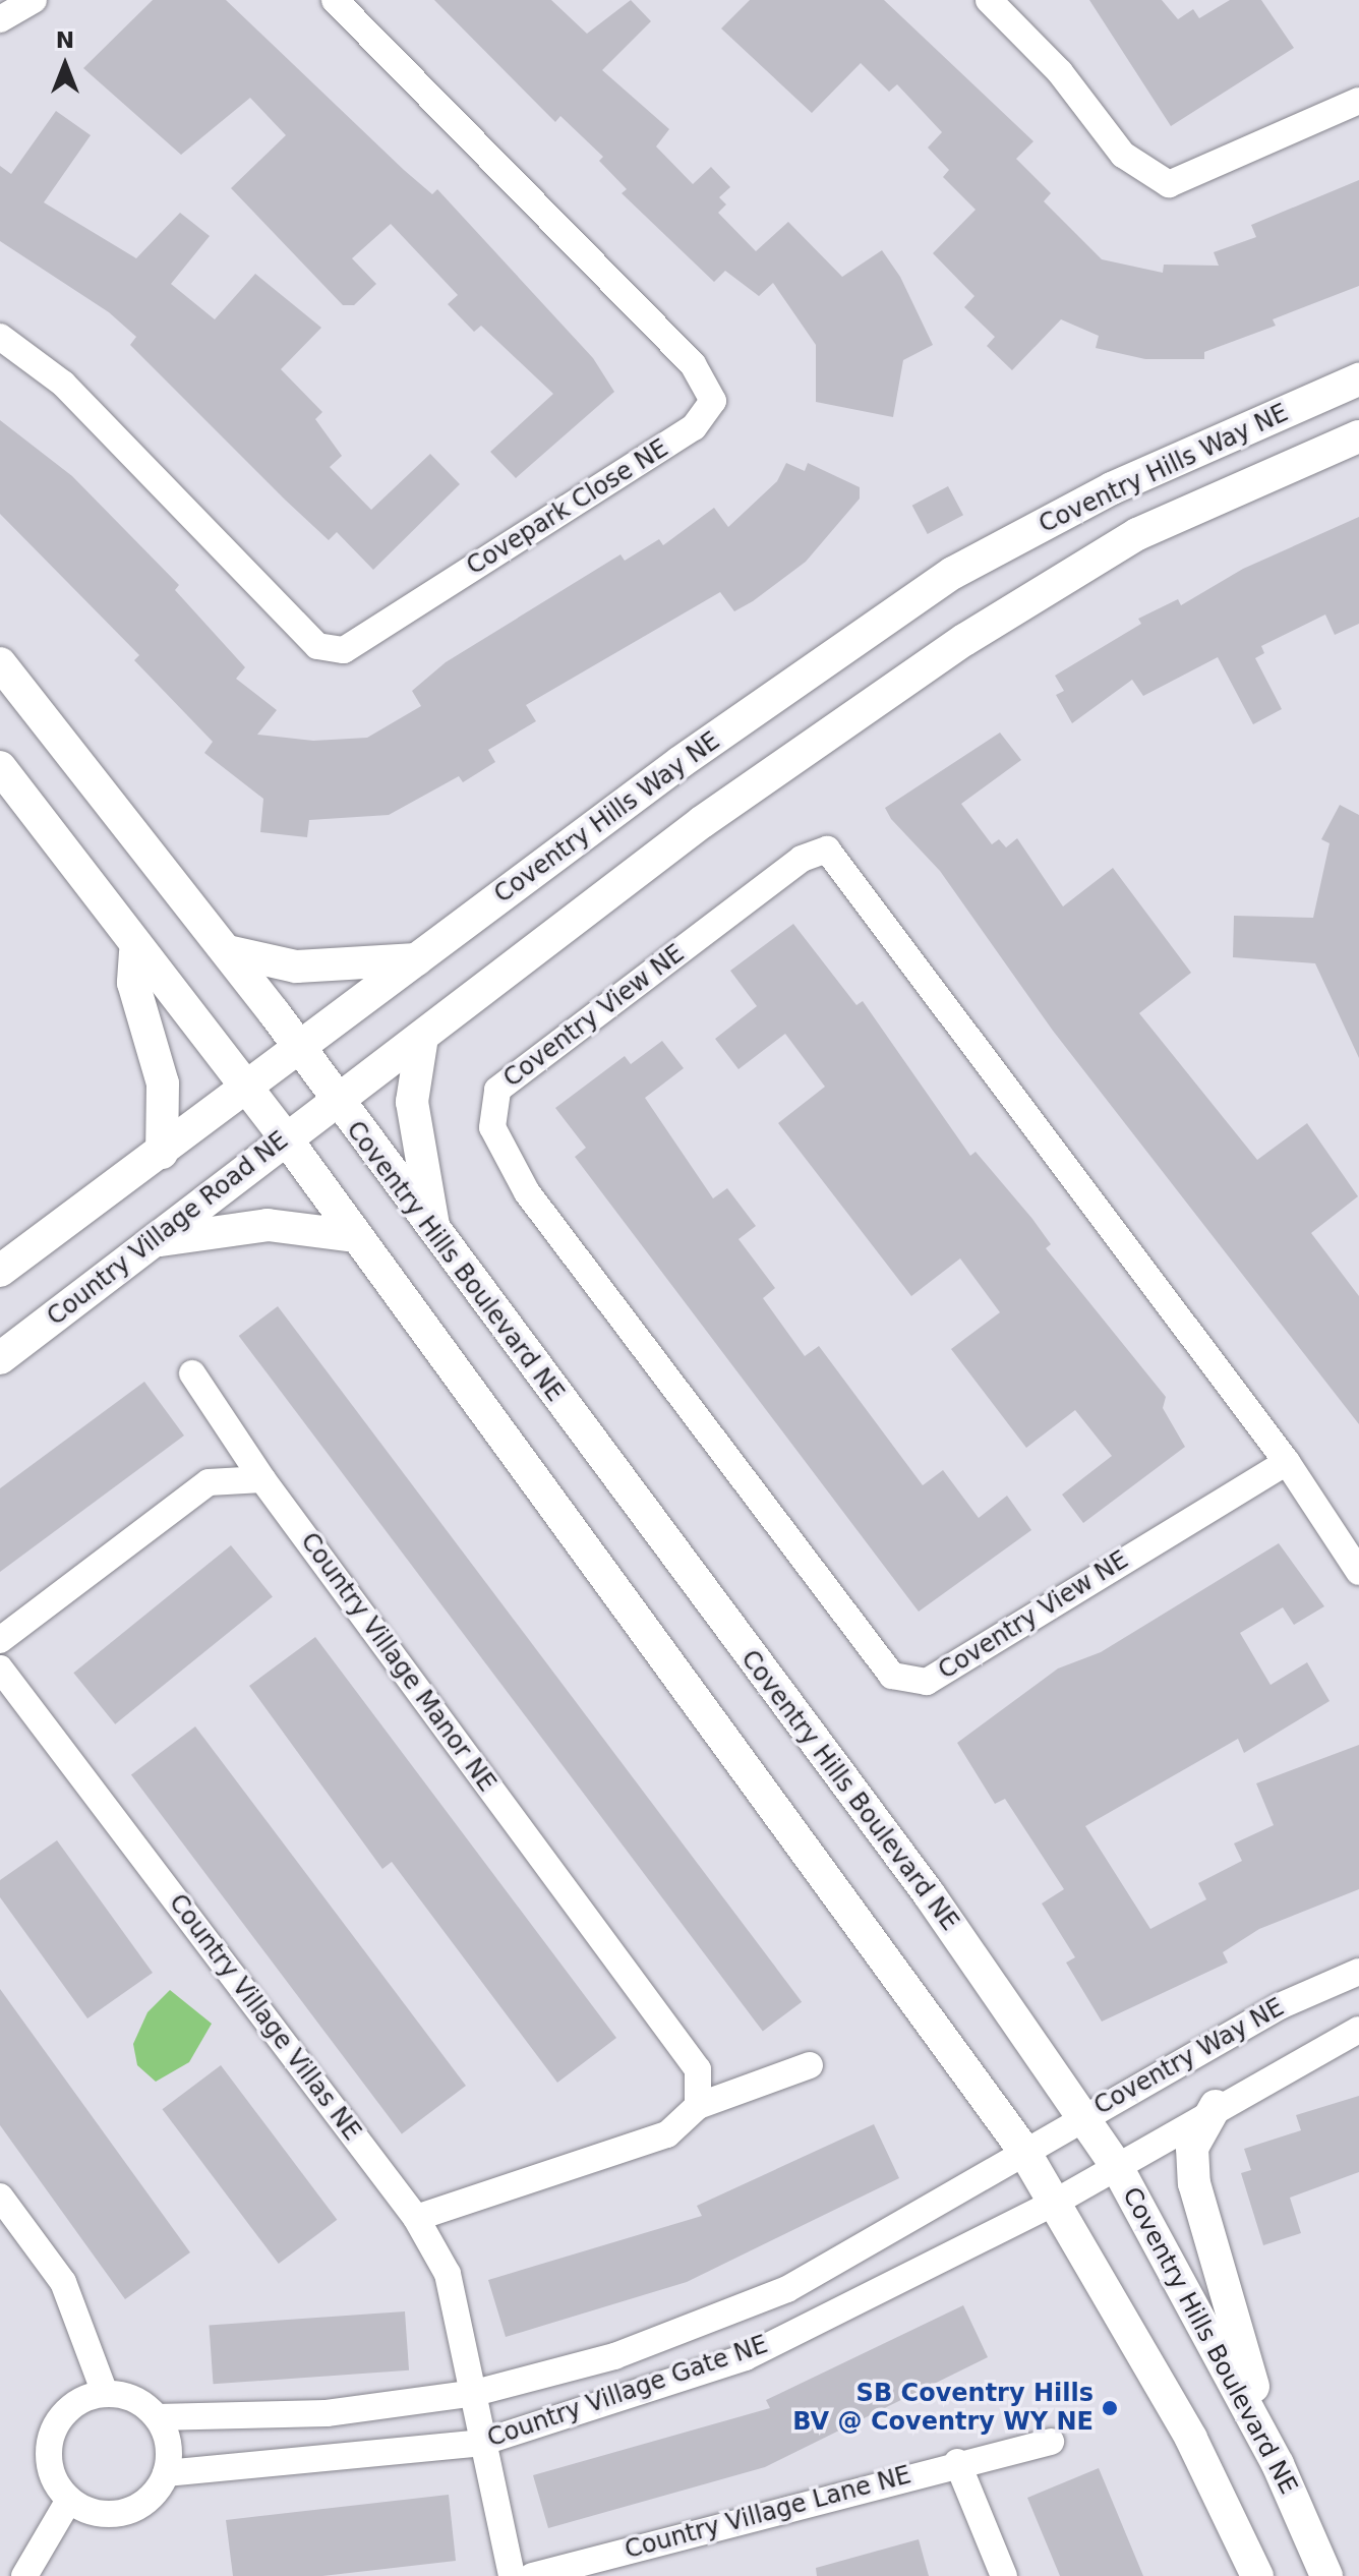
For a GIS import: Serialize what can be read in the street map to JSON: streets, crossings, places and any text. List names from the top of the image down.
{
  "streets": {
    "street": [
      "Coventry Hills Way NE",
      "Covepark Close NE",
      "Coventry View NE",
      "Country Village Road NE",
      "Coventry Hills Boulevard NE",
      "Country Village Manor NE",
      "Country Village Villas NE",
      "Coventry Way NE",
      "Country Village Gate NE",
      "Country Village Lane NE"
    ]
  },
  "crossings": [
    ["Coventry Hills Way NE", "Country Village Road NE"],
    ["Coventry Hills Way NE", "Coventry Hills Boulevard NE"],
    ["Country Village Road NE", "Coventry Hills Boulevard NE"],
    ["Coventry Hills Boulevard NE", "Coventry Way NE"],
    ["Country Village Villas NE", "Country Village Gate NE"],
    ["Coventry Way NE", "Country Village Gate NE"]
  ],
  "places": ["SB Coventry Hills BV @ Coventry WY NE"],
  "north": "top"
}
